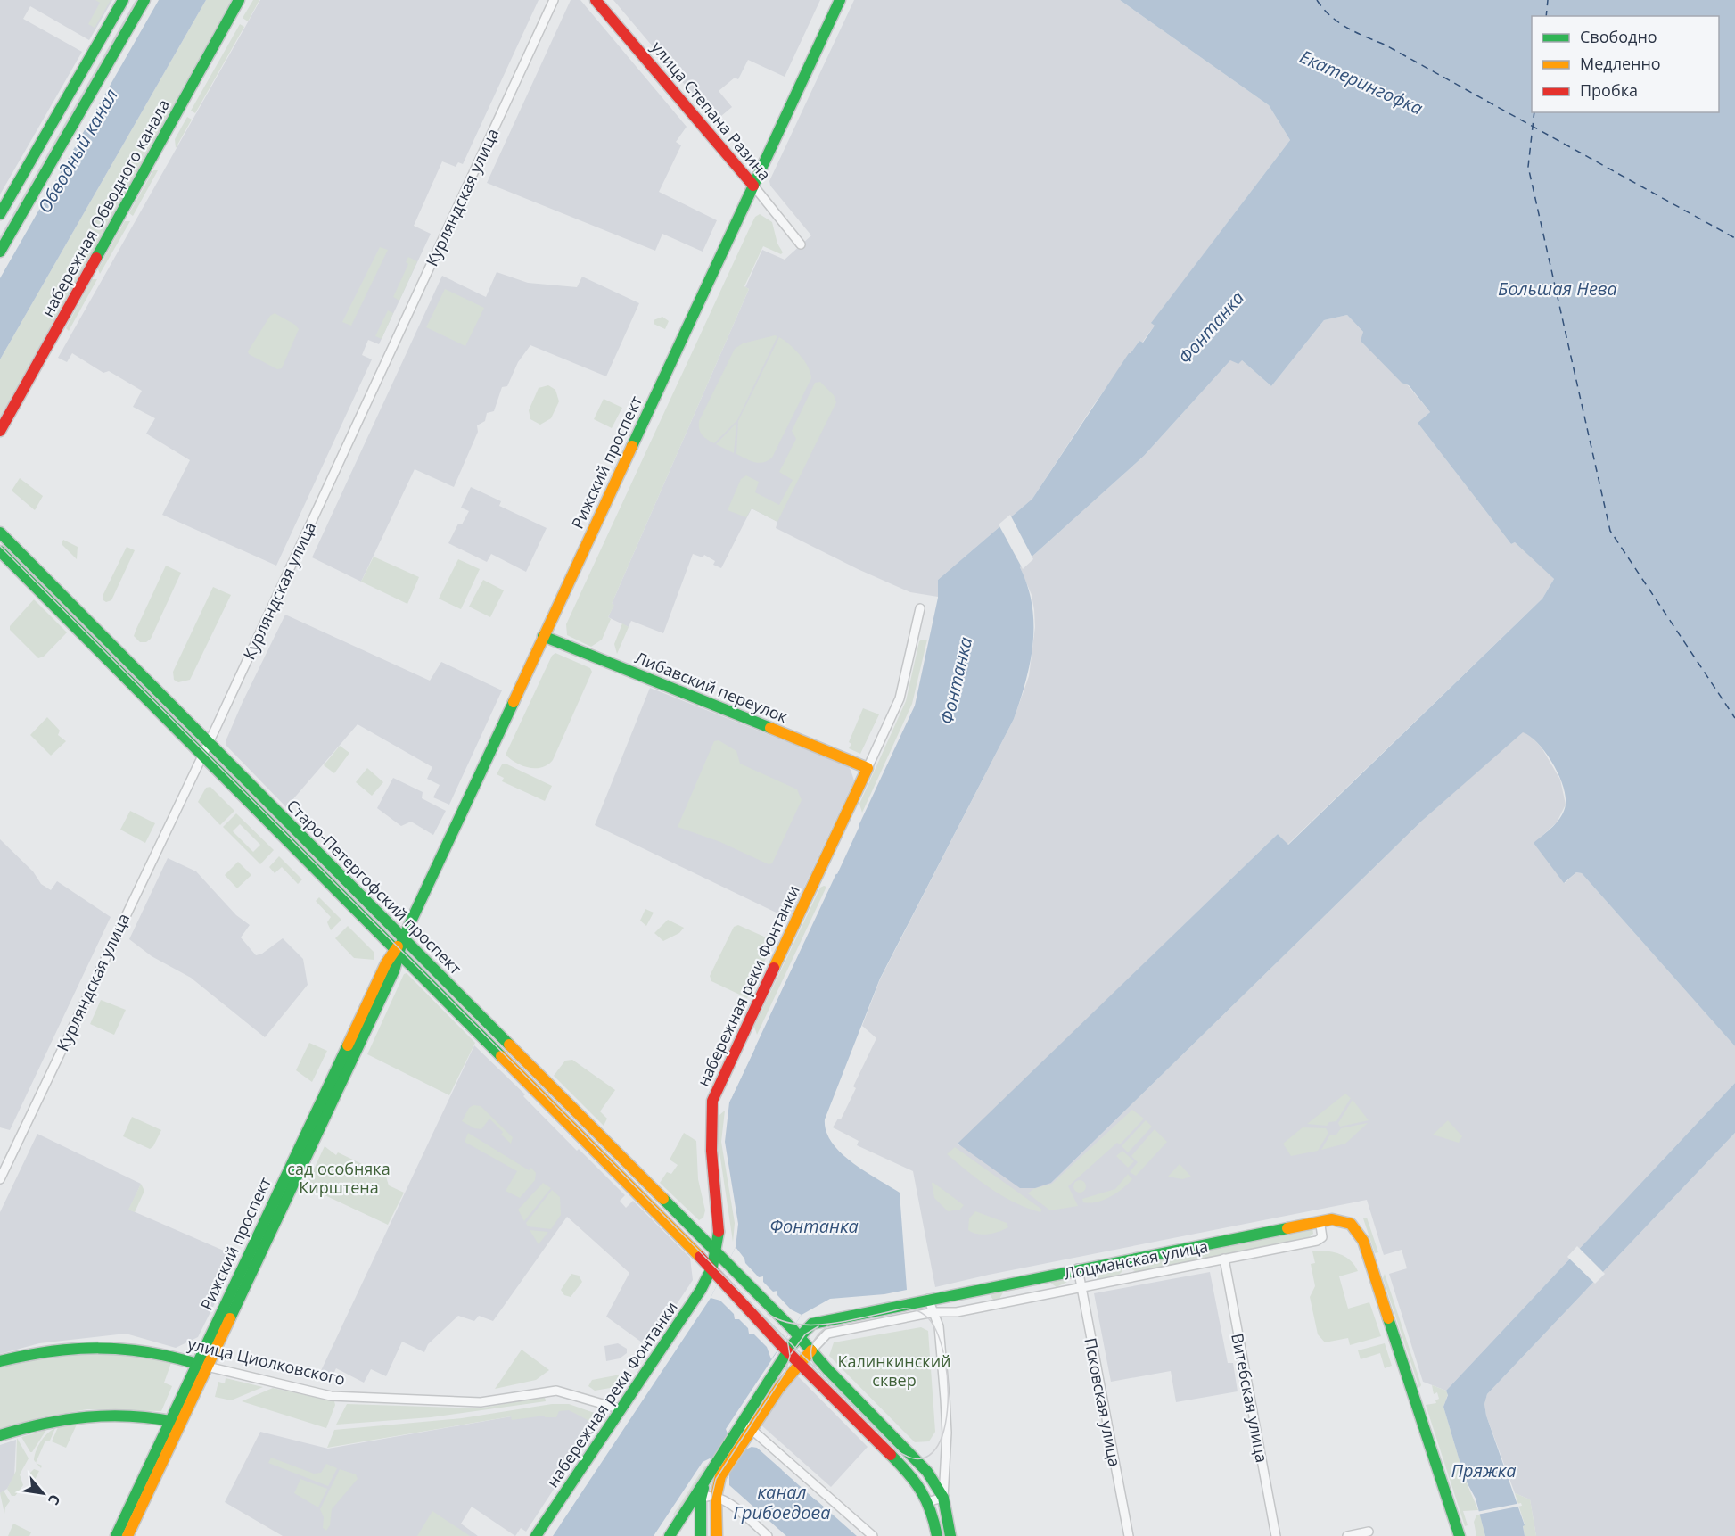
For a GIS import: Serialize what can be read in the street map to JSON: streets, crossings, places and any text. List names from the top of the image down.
{
  "streets": {
    "main road": [
      "улица Степана Разина",
      "набережная Обводного канала",
      "Рижский проспект",
      "Либавский переулок",
      "Старо-Петергофский проспект",
      "набережная реки Фонтанки",
      "Лоцманская улица",
      "улица Циолковского"
    ],
    "street": ["Курляндская улица", "Витебская улица", "Псковская улица"]
  },
  "crossings": [
    ["улица Степана Разина", "Рижский проспект"],
    ["Курляндская улица", "Старо-Петергофский проспект"],
    ["Рижский проспект", "Либавский переулок"],
    ["Рижский проспект", "Старо-Петергофский проспект"],
    ["Рижский проспект", "улица Циолковского"],
    ["Либавский переулок", "набережная реки Фонтанки"],
    ["Старо-Петергофский проспект", "набережная реки Фонтанки"],
    ["Старо-Петергофский проспект", "Лоцманская улица"],
    ["набережная реки Фонтанки", "улица Циолковского"],
    ["Лоцманская улица", "Витебская улица"],
    ["Лоцманская улица", "Псковская улица"]
  ],
  "water": [
    "Екатерингофка",
    "Обводный канал",
    "Большая Нева",
    "Фонтанка",
    "Пряжка",
    "канал Грибоедова"
  ],
  "parks": ["сад особняка Кирштена", "Калинкинский сквер"],
  "legend": ["Свободно", "Медленно", "Пробка"],
  "north": "bottom right"
}
